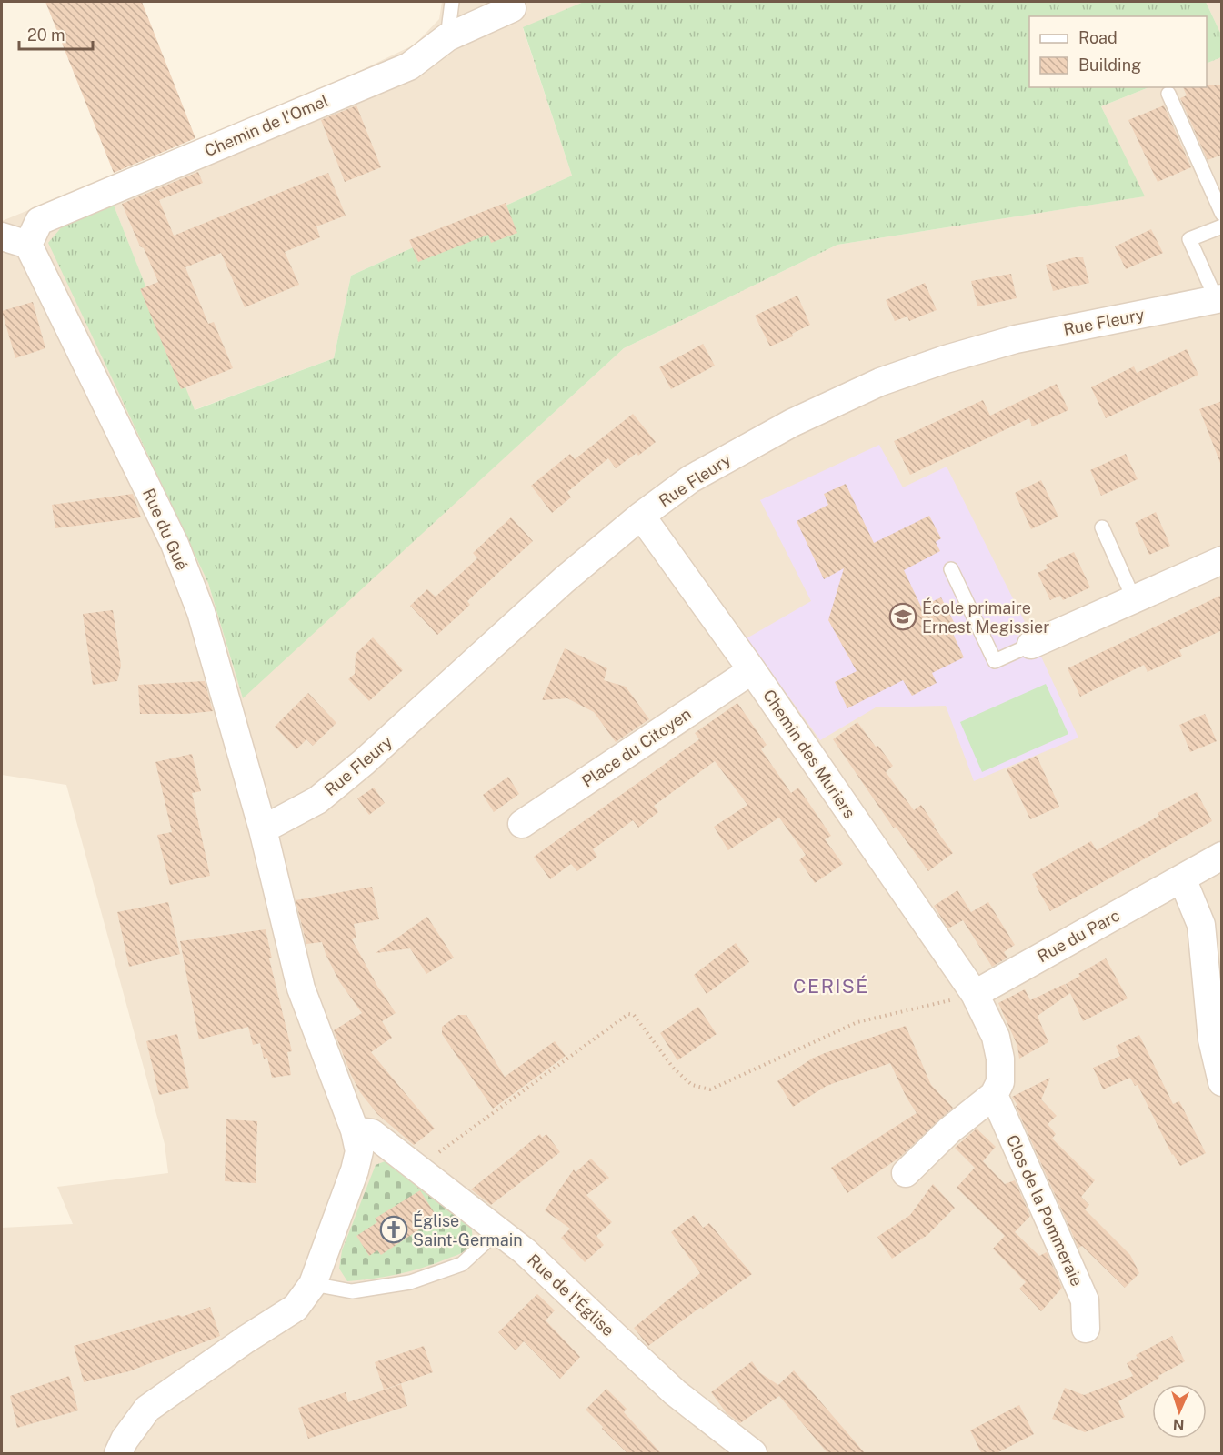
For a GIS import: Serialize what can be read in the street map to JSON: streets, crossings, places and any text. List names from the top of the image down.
{
  "streets": {
    "street": [
      "Chemin de l'Omel",
      "Rue Fleury",
      "Rue du Gué",
      "Place du Citoyen",
      "Chemin des Muriers",
      "Rue du Parc",
      "Clos de la Pommeraie",
      "Rue de l'Église"
    ]
  },
  "crossings": [
    ["Chemin de l'Omel", "Rue du Gué"],
    ["Rue Fleury", "Rue du Gué"],
    ["Rue Fleury", "Chemin des Muriers"],
    ["Rue du Gué", "Rue de l'Église"],
    ["Place du Citoyen", "Chemin des Muriers"],
    ["Chemin des Muriers", "Rue du Parc"]
  ],
  "districts": ["CERISÉ"],
  "places": {
    "school or university": ["École primaire Ernest Megissier"],
    "church": ["Église Saint-Germain"]
  },
  "legend": ["Road", "Building"],
  "scale_bar": "20 m",
  "north": "bottom"
}
